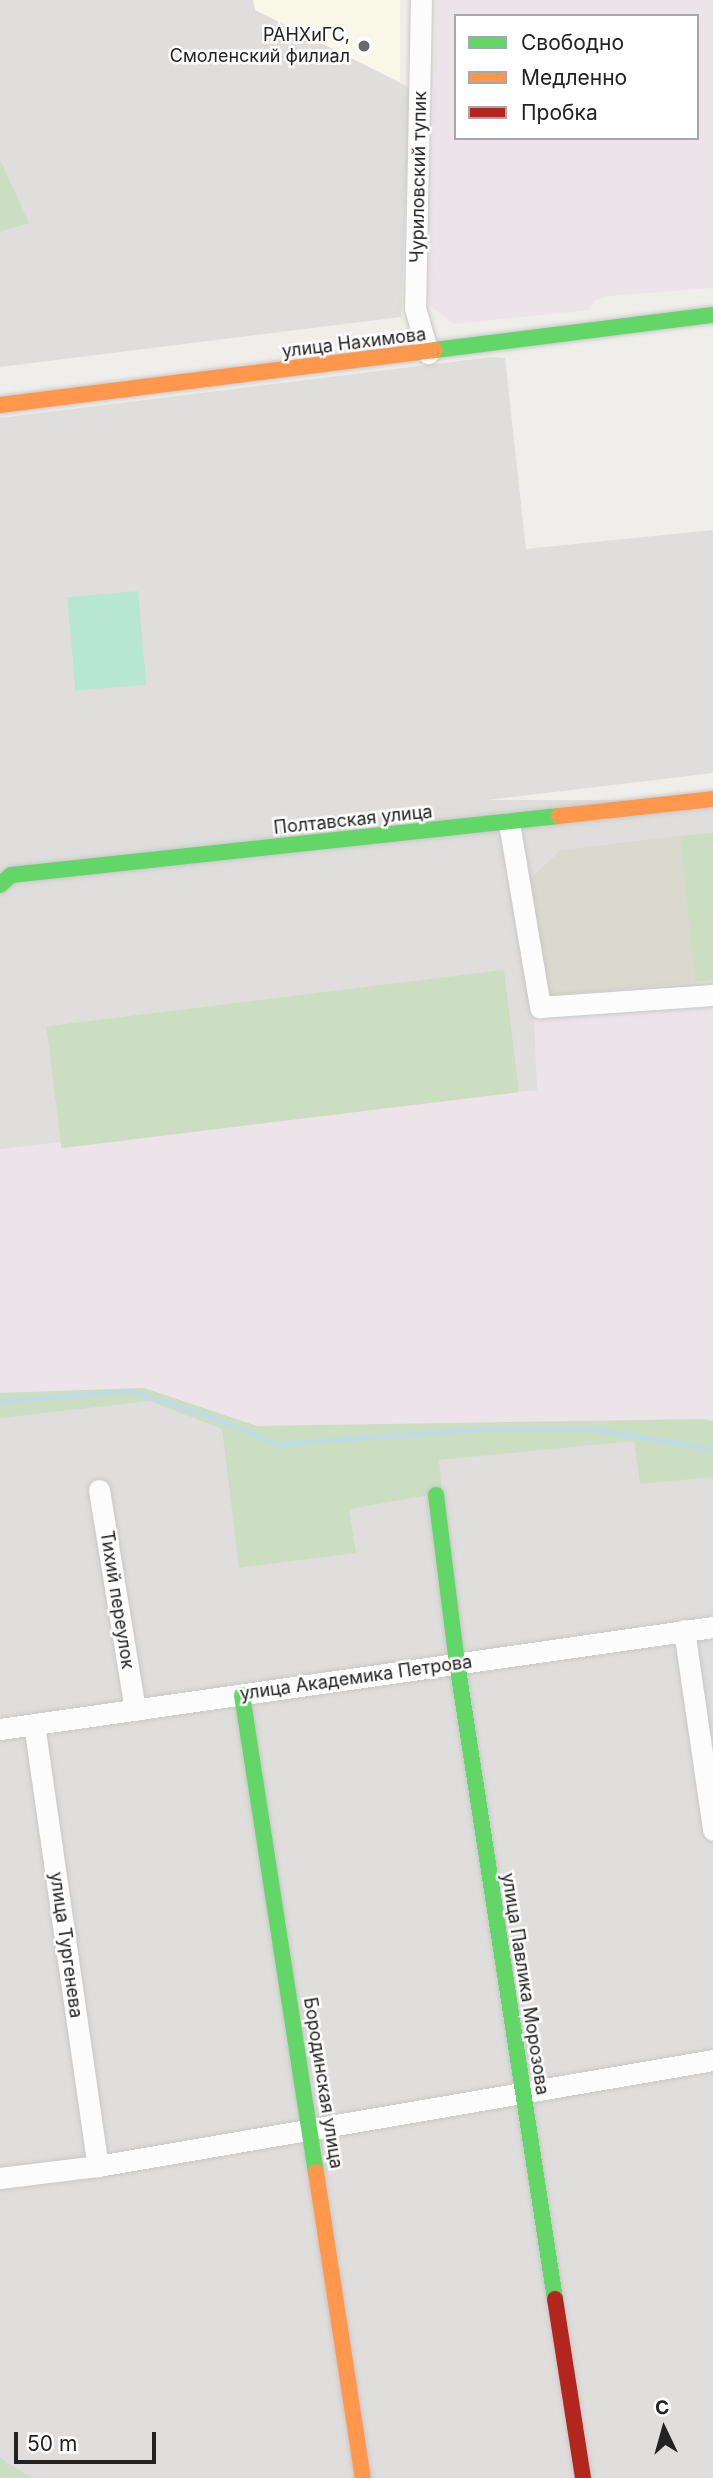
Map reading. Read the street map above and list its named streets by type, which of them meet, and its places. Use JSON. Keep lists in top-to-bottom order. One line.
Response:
{"streets":{"street":["Чуриловский тупик","улица Нахимова","Полтавская улица","Тихий переулок","улица Академика Петрова","улица Тургенева","улица Павлика Морозова","Бородинская улица"]},"crossings":[["Чуриловский тупик","улица Нахимова"],["Тихий переулок","улица Академика Петрова"],["улица Академика Петрова","улица Тургенева"],["улица Академика Петрова","улица Павлика Морозова"],["улица Академика Петрова","Бородинская улица"]],"places":["РАНХиГС, Смоленский филиал"],"legend":["Свободно","Медленно","Пробка"],"scale_bar":"50 m","north":"top"}
